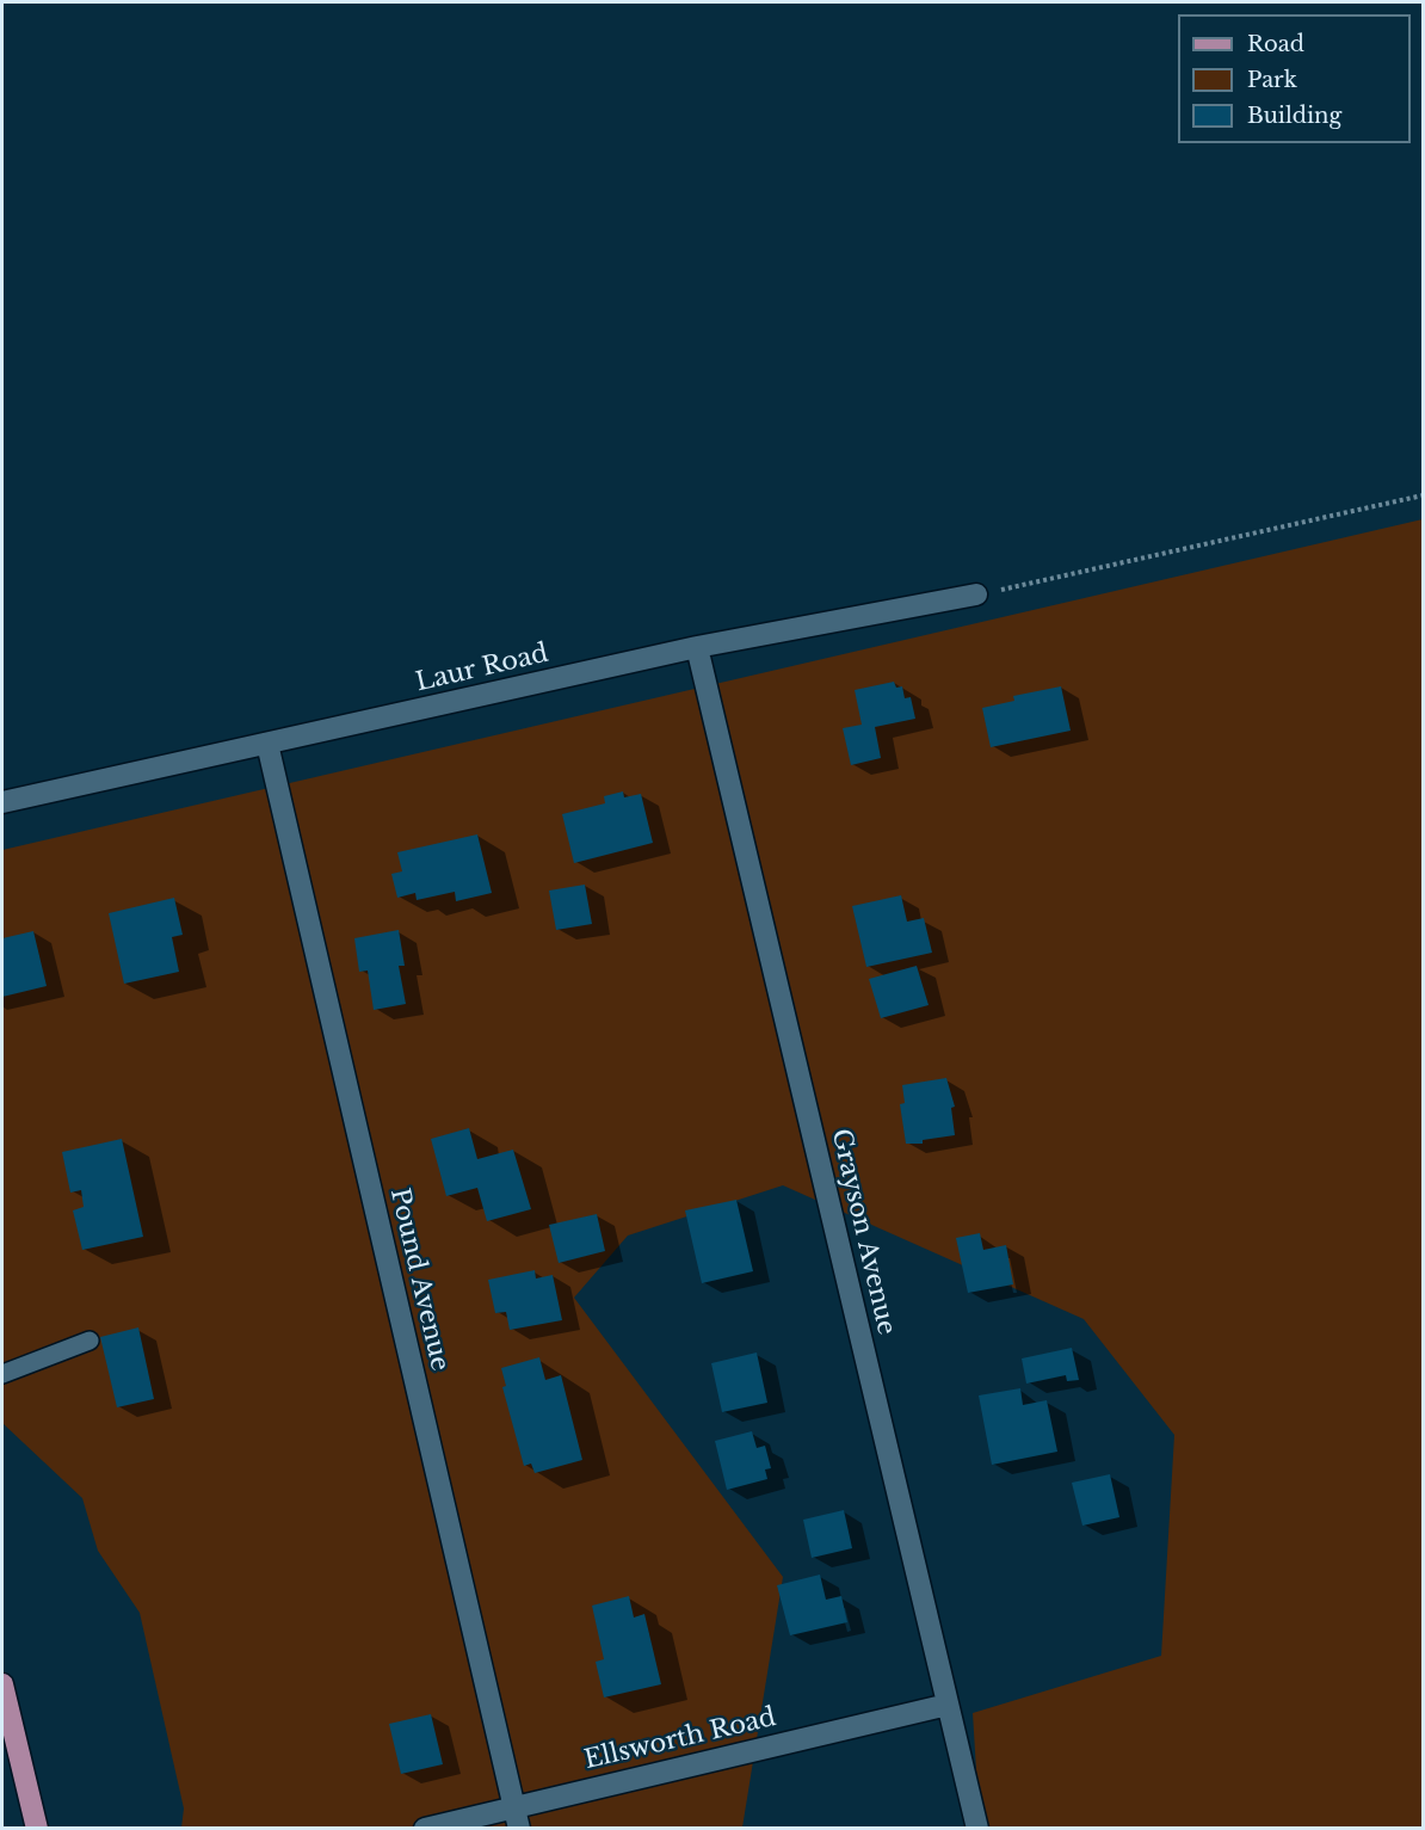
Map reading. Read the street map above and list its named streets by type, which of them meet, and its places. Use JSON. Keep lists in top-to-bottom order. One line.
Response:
{"streets":{"street":["Laur Road","Grayson Avenue","Pound Avenue","Ellsworth Road"]},"crossings":[["Laur Road","Grayson Avenue"],["Laur Road","Pound Avenue"],["Grayson Avenue","Ellsworth Road"],["Pound Avenue","Ellsworth Road"]],"legend":["Road","Park","Building"]}
